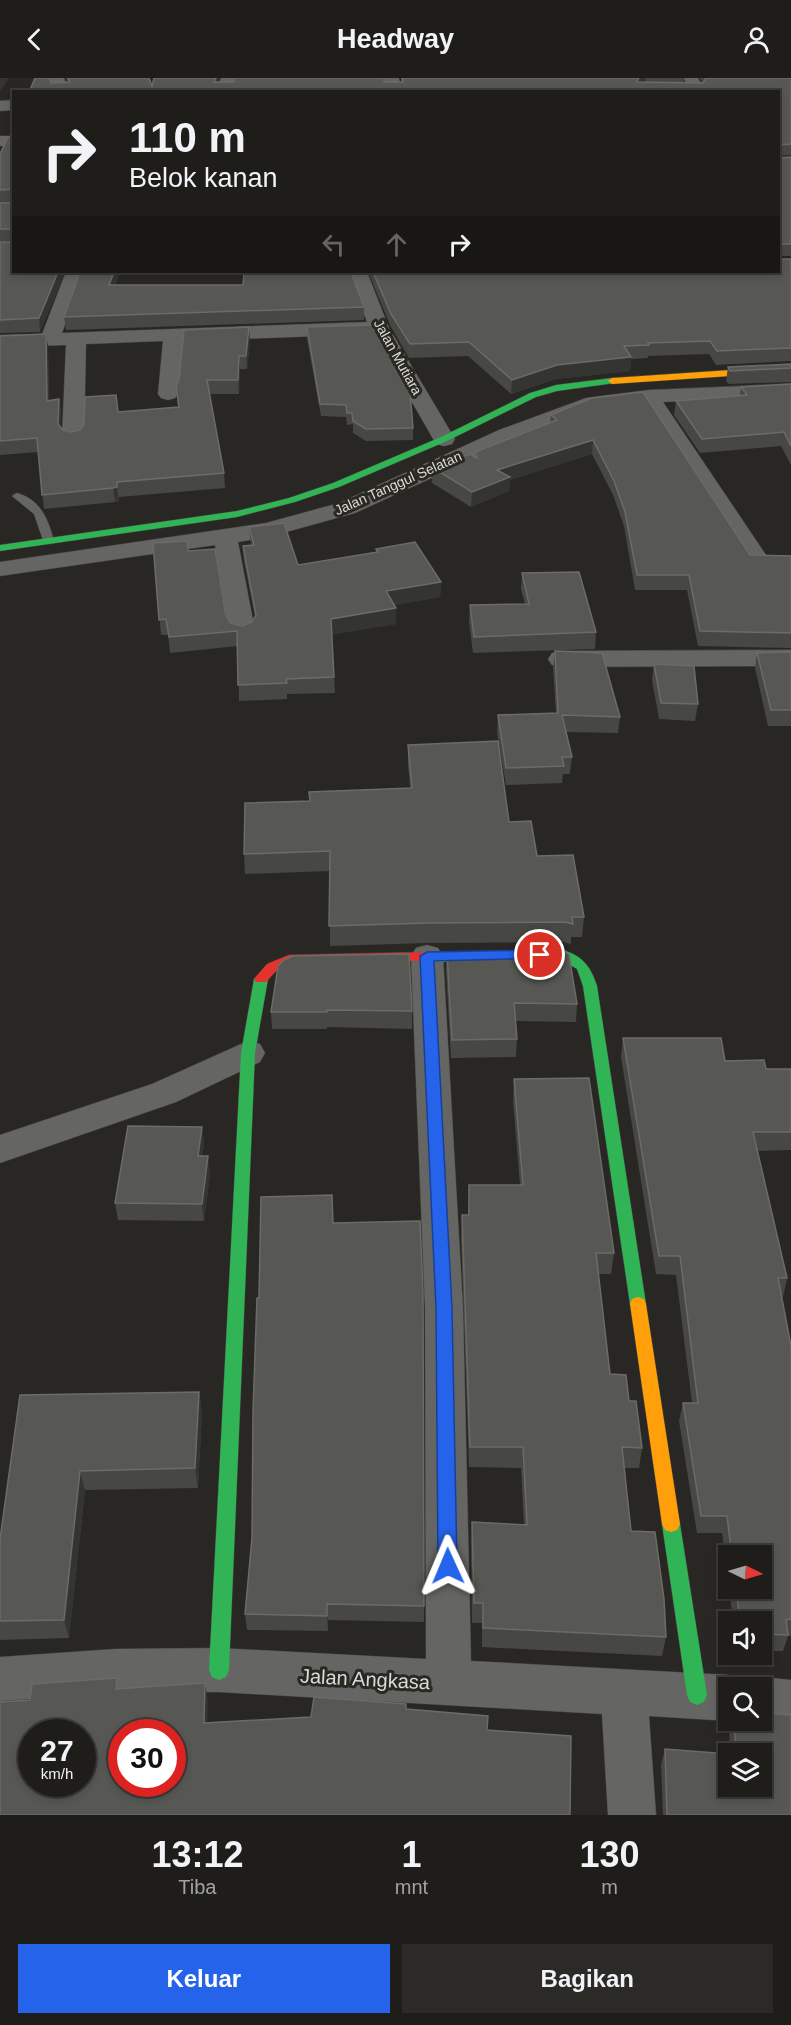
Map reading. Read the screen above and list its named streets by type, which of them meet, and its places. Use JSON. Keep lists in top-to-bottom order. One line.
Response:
{"streets":{"street":["Jalan Mutiara","Jalan Tanggul Selatan","Jalan Angkasa"]},"crossings":[["Jalan Mutiara","Jalan Tanggul Selatan"]],"north":"right","page":{"header":"Headway","turn":["110 m","Belok kanan"],"speed":"27 km/h","limit":"30","eta":["13:12","Tiba","1","mnt","130","m"],"buttons":["Keluar","Bagikan"]}}
